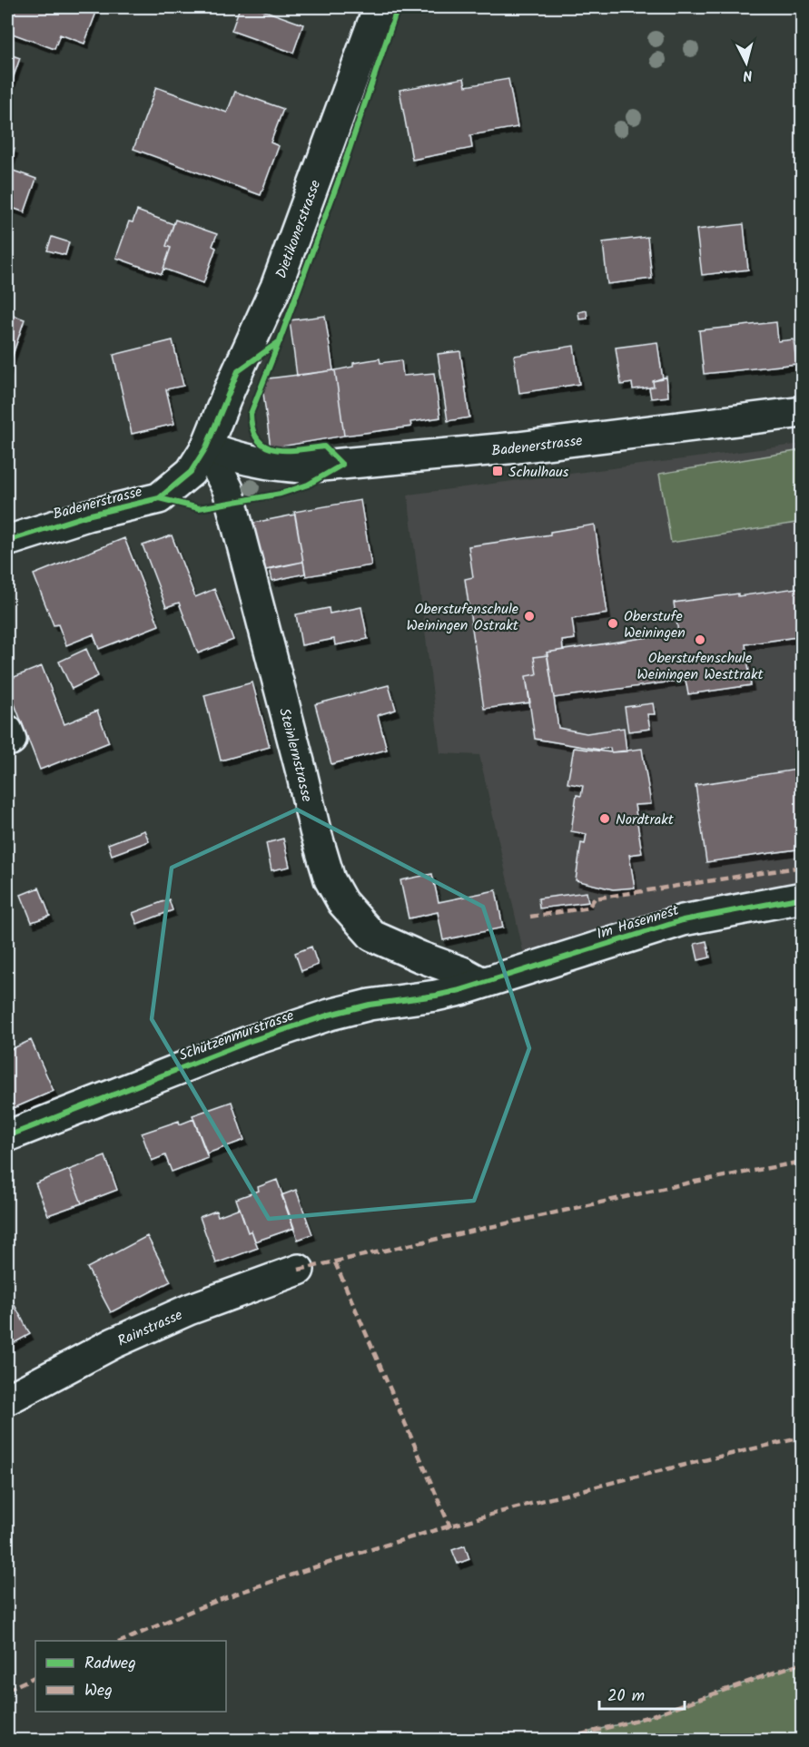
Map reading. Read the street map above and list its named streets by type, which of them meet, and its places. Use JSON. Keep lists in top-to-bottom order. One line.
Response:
{"streets":{"street":["Dietikonerstrasse","Badenerstrasse","Steinlernstrasse","Im Hasennest","Schützenmurstrasse","Rainstrasse"]},"crossings":[["Dietikonerstrasse","Badenerstrasse"],["Dietikonerstrasse","Steinlernstrasse"],["Badenerstrasse","Steinlernstrasse"],["Steinlernstrasse","Im Hasennest"],["Steinlernstrasse","Schützenmurstrasse"],["Im Hasennest","Schützenmurstrasse"]],"places":{"transit":["Schulhaus"],"other":["Oberstufenschule Weiningen Ostrakt","Oberstufe Weiningen","Oberstufenschule Weiningen Westtrakt","Nordtrakt"]},"legend":["Radweg","Weg"],"scale_bar":"20 m","north":"bottom"}
